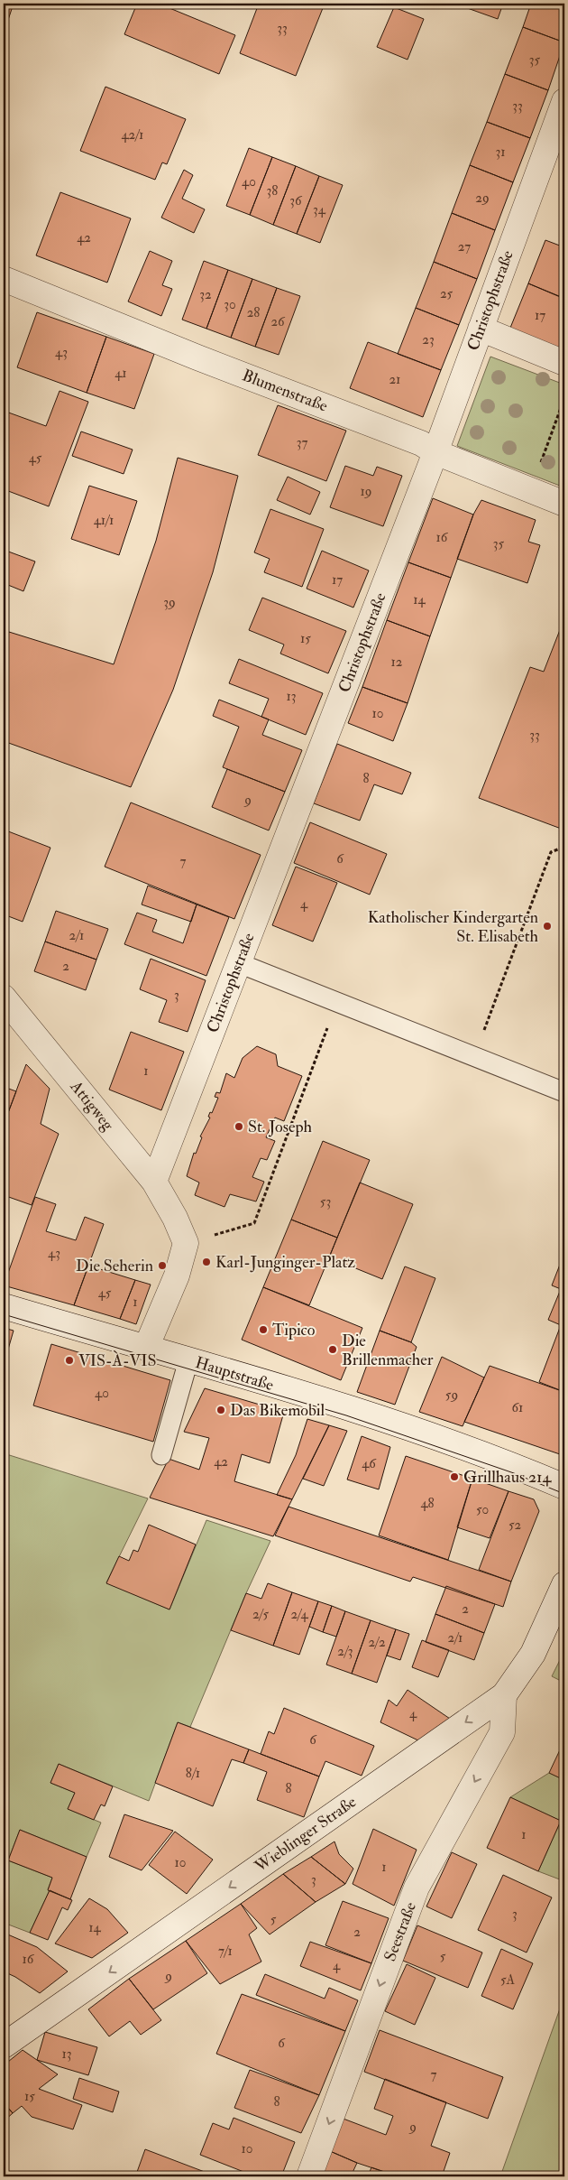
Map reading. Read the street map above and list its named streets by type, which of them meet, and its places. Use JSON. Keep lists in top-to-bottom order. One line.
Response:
{"streets":{"street":["Christophstraße","Blumenstraße","Attigweg","Hauptstraße","Wieblinger Straße","Seestraße"]},"crossings":[["Christophstraße","Blumenstraße"],["Christophstraße","Attigweg"],["Wieblinger Straße","Seestraße"]],"one_way":["Wieblinger Straße","Seestraße"],"places":["Katholischer Kindergarten St. Elisabeth","St. Joseph","Karl-Junginger-Platz","Die Seherin","Tipico","Die Brillenmacher","VIS-À-VIS","Das Bikemobil","Grillhaus 214"],"house_numbers":["33","35","33","42/1","31","40","38","29","36","34","42","27","25","32","30","28","17","26","23","43","41","21","37","45","19","41/1","16","35","17","14","39","15","12","13","10","33","8","9","6","7","4","2/1","2","3","1","53","43","45","1","40","59","61","42","46","48","50","52","2","2/5","2/4","2/1","2/2","2/3","4","6","8/1","8","1","10","1","3","3","5","14","2","7/1","5","16","4","9","5A","6","13","7","15","8","9","10"]}
